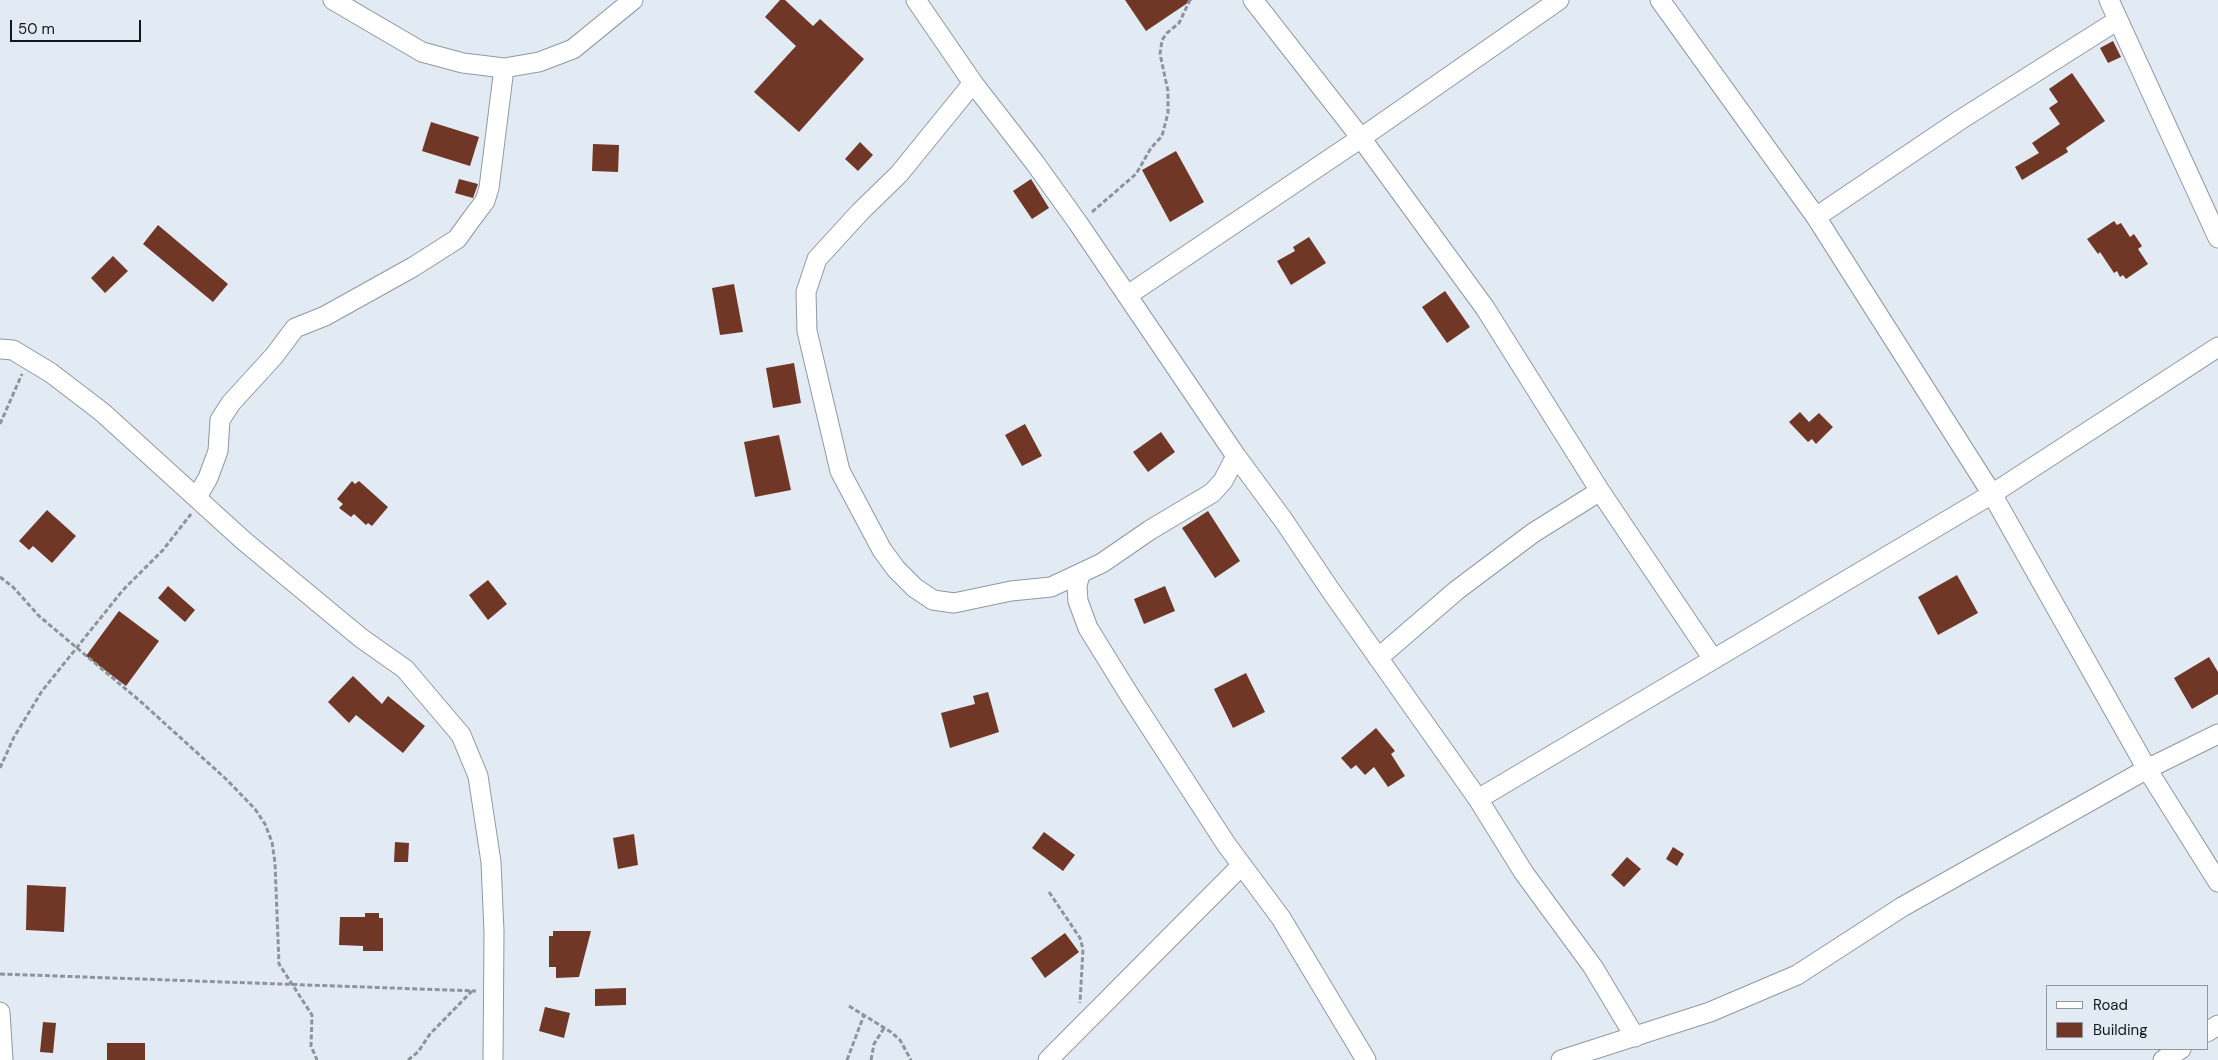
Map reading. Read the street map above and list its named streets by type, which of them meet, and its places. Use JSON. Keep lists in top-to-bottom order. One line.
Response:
{"legend":["Road","Building"],"scale_bar":"50 m"}
